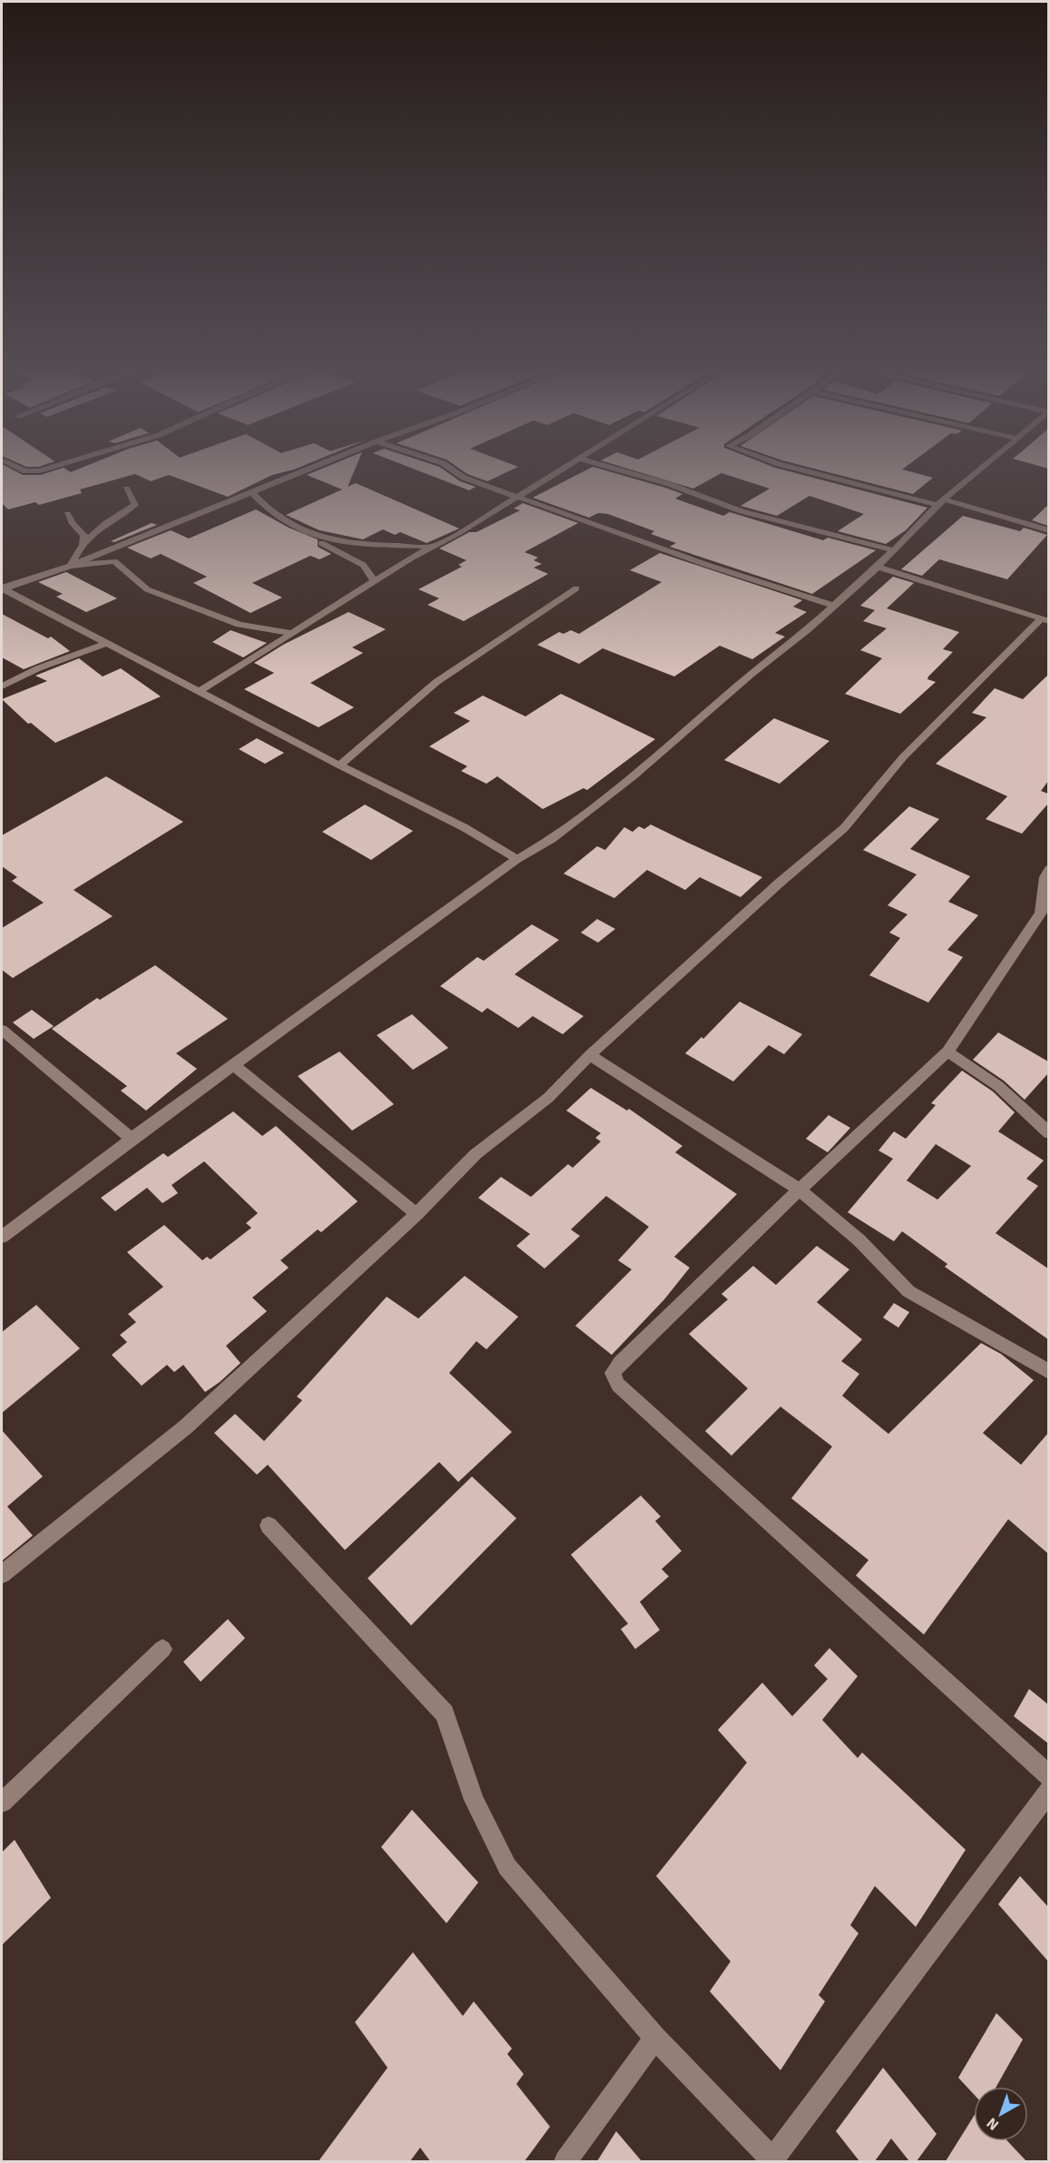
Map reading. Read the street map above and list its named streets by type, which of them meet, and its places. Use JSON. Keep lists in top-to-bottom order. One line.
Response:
{"north":"bottom left"}
